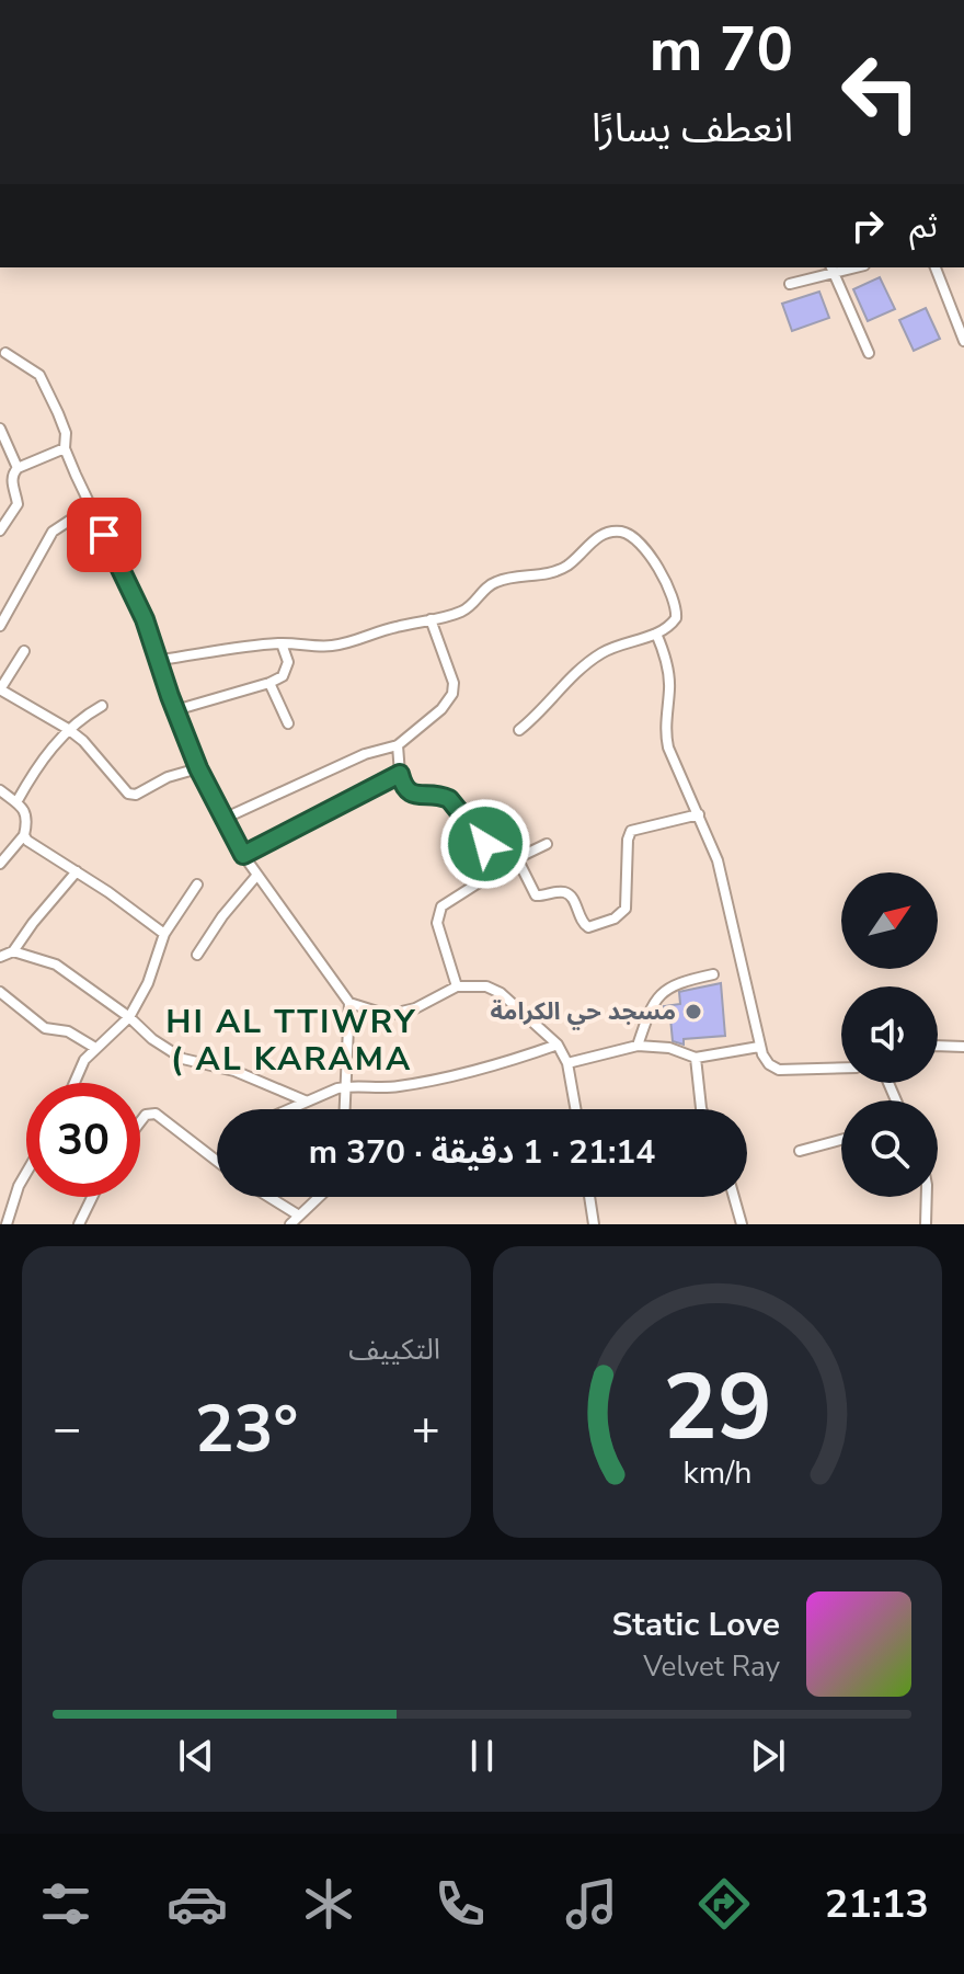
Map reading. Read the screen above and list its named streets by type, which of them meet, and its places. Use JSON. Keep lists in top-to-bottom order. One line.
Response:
{"districts":["HI AL TTIWRY ( AL KARAMA"],"places":["مسجد حي الكرامة"],"north":"top right","page":{"turn":["70 m","انعطف يسارًا"],"then":"ثم","limit":"30","trip":"21:14 · 1 دقيقة · 370 m","tile":"التكييف","heat":["−","23°","+"],"song":["Static Love","Velvet Ray"],"tabs":"21:13","gauge":["29","km/h"]}}
